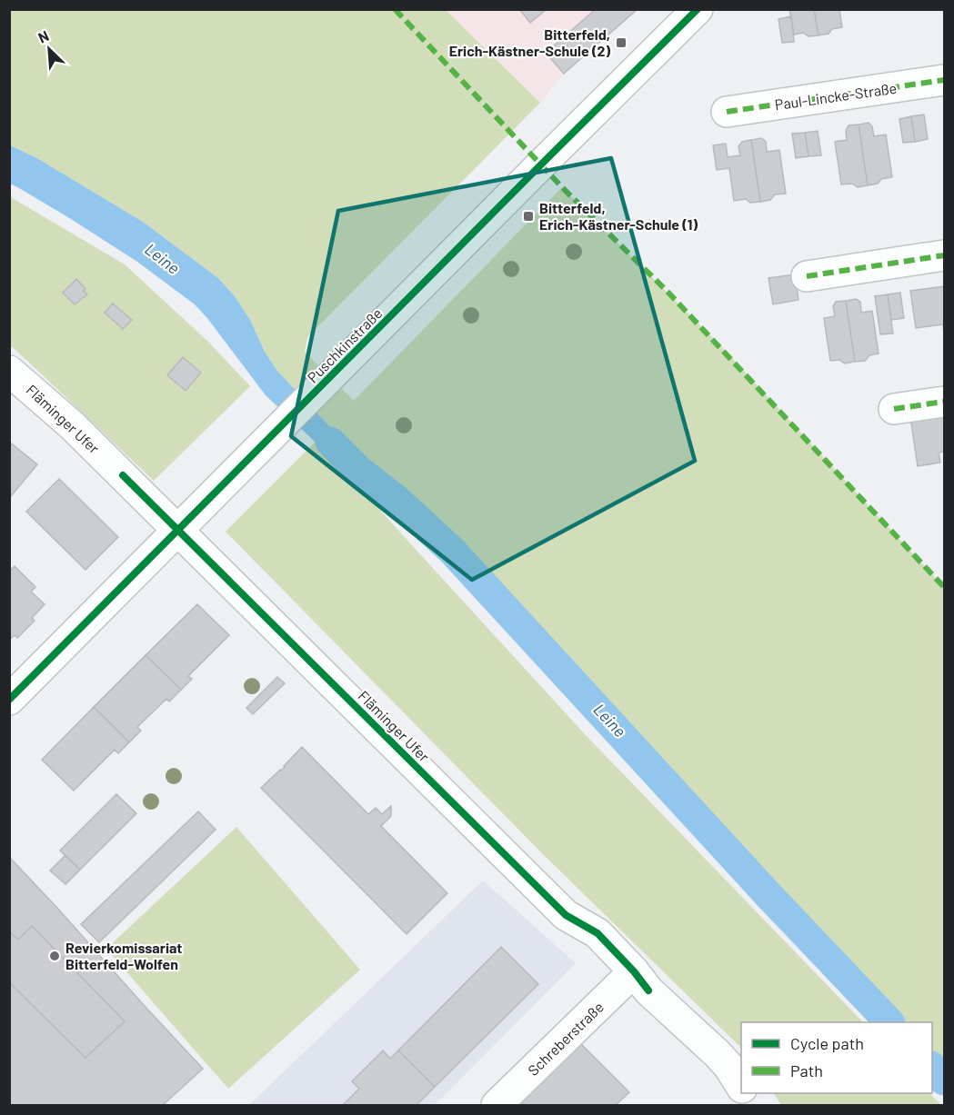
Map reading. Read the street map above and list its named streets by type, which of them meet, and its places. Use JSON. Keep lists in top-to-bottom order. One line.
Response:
{"streets":{"street":["Paul-Lincke-Straße","Puschkinstraße","Fläminger Ufer","Schreberstraße"]},"crossings":[["Puschkinstraße","Fläminger Ufer"],["Fläminger Ufer","Schreberstraße"]],"water":["Leine"],"places":{"transit":["Bitterfeld, Erich-Kästner-Schule (2)","Bitterfeld, Erich-Kästner-Schule (1)"],"other":["Revierkomissariat Bitterfeld-Wolfen"]},"legend":["Cycle path","Path"],"north":"top left"}
